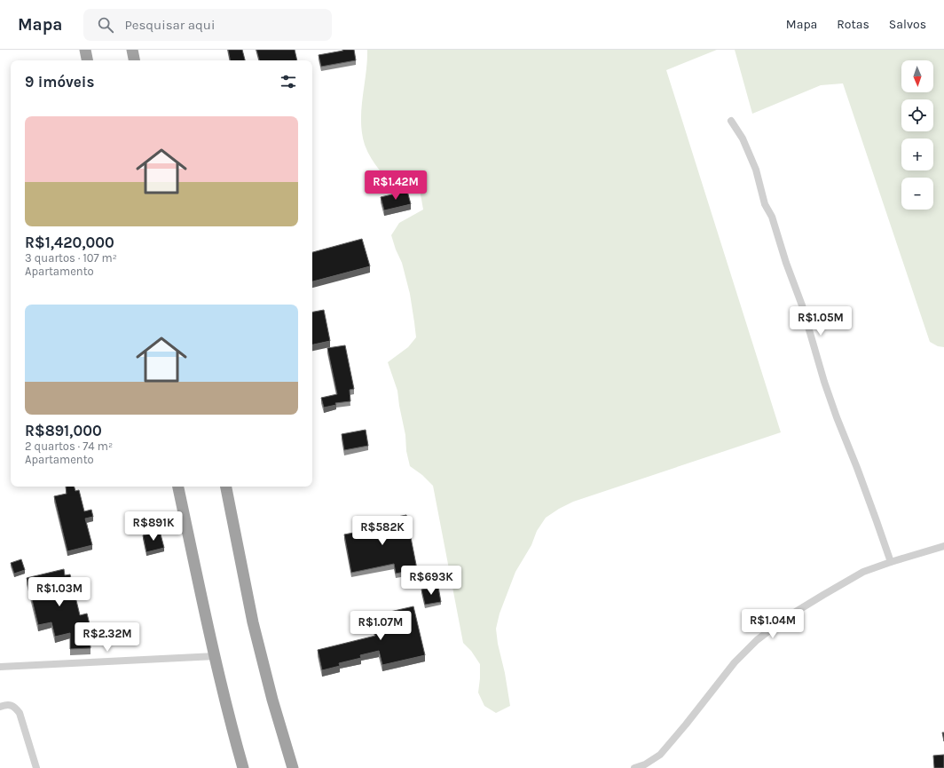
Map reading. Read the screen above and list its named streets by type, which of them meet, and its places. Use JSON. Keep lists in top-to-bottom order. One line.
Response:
{"north":"bottom","page":{"header":"Mapa","search":"Pesquisar aqui","nav":["Mapa","Rotas","Salvos"],"map_buttons":["+","−"],"heading":"9 imóveis","list":[{"name":"R$1,420,000","note":"3 quartos · 107 m² · Apartamento"},{"name":"R$891,000","note":"2 quartos · 74 m² · Apartamento"}],"price":["R$1.42M","R$1.05M","R$891K","R$582K","R$693K","R$1.03M","R$1.04M","R$1.07M","R$2.32M"]}}
